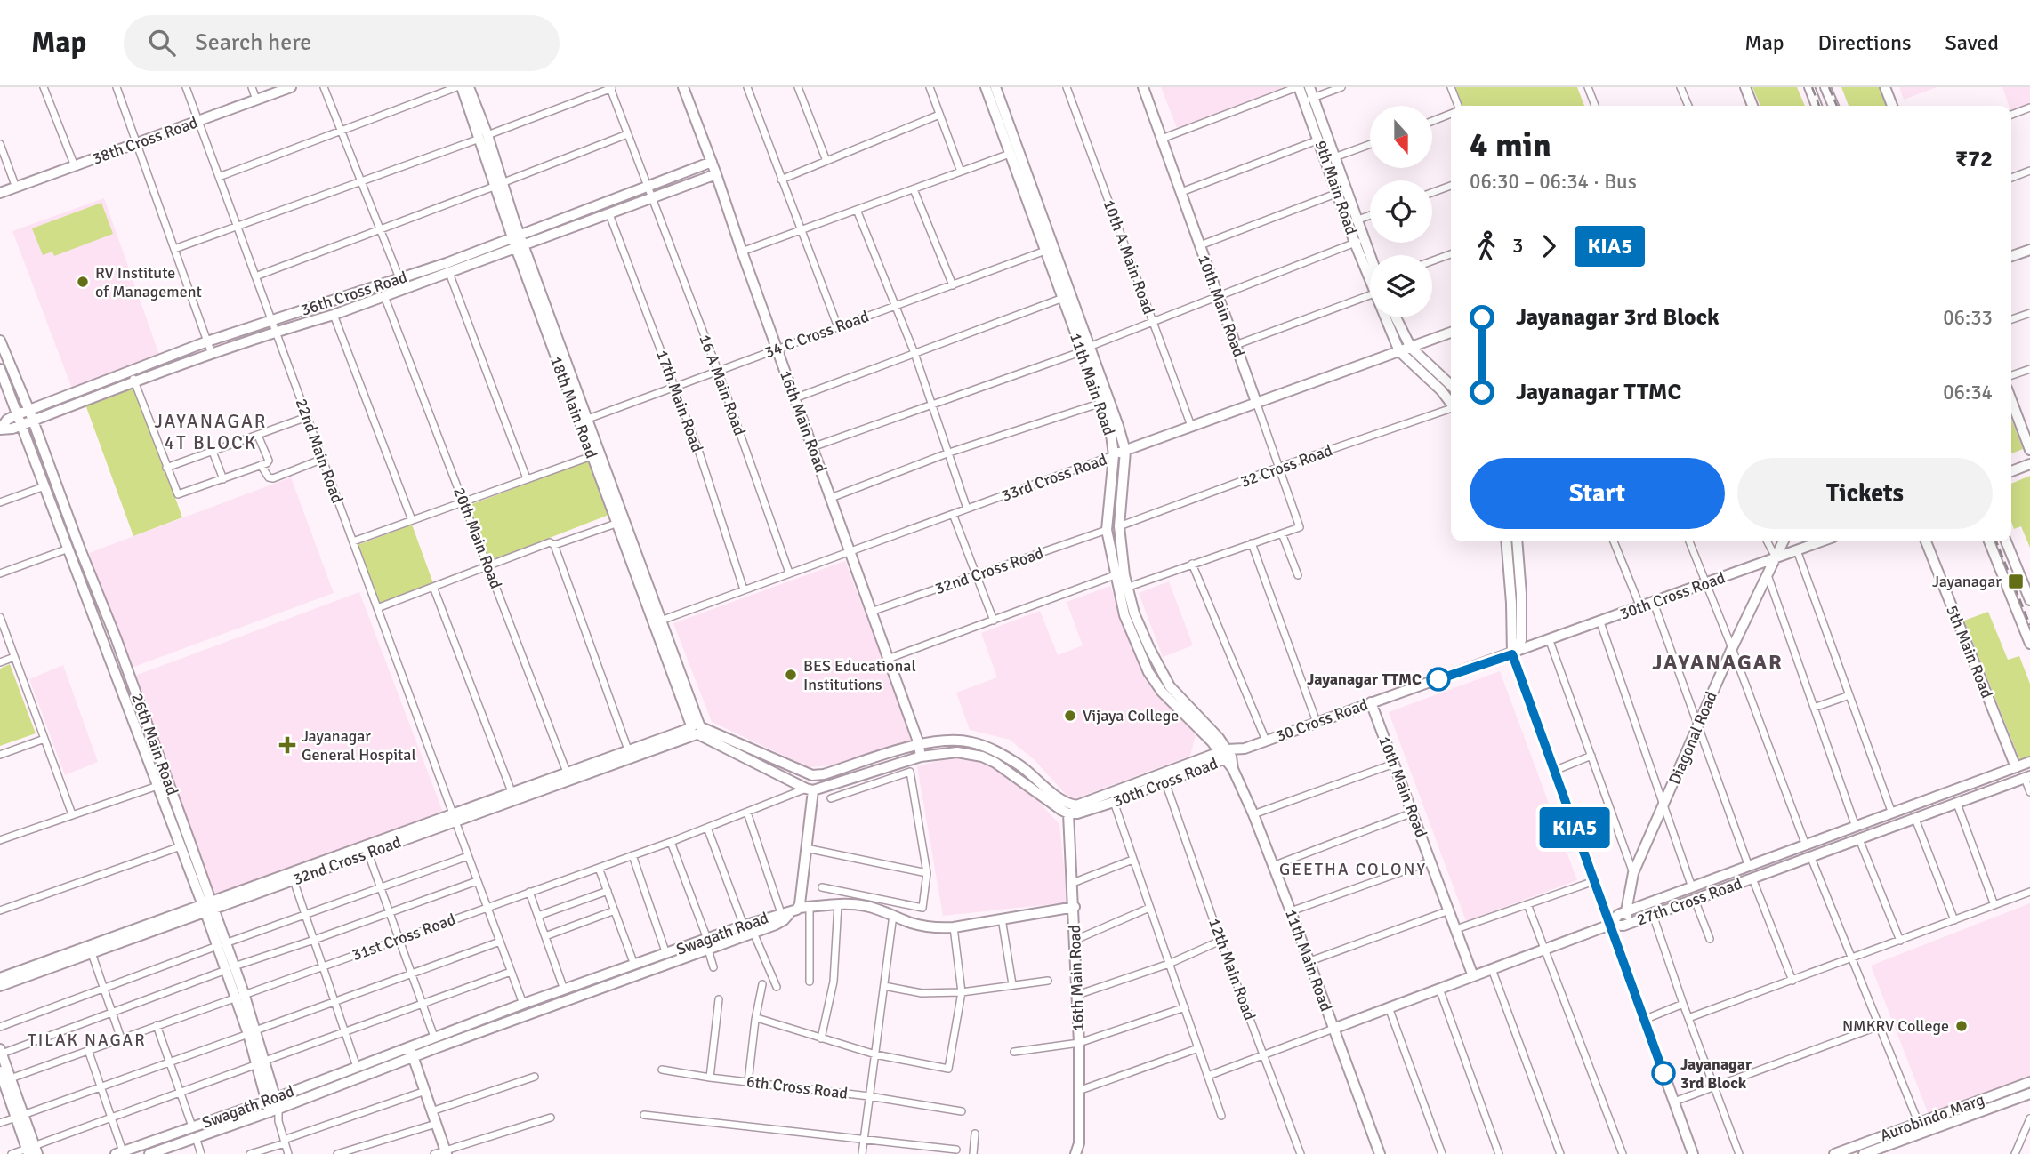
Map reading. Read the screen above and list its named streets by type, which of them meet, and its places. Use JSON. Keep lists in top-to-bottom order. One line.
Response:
{"streets":{"street":["38th Cross Road","9th Main Road","10th A Main Road","36th Cross Road","10th Main Road","34 C Cross Road","11th Main Road","16 A Main Road","17th Main Road","18th Main Road","16th Main Road","22nd Main Road","32 Cross Road","33rd Cross Road","20th Main Road","32nd Cross Road","30th Cross Road","5th Main Road","30 Cross Road","Diagonal Road","26th Main Road","27th Cross Road","Swagath Road","31st Cross Road","12th Main Road","6th Cross Road","Aurobindo Marg"]},"crossings":[["38th Cross Road","22nd Main Road"],["9th Main Road","33rd Cross Road"],["10th A Main Road","33rd Cross Road"],["36th Cross Road","16 A Main Road"],["36th Cross Road","17th Main Road"],["36th Cross Road","18th Main Road"],["36th Cross Road","16th Main Road"],["36th Cross Road","22nd Main Road"],["36th Cross Road","20th Main Road"],["36th Cross Road","26th Main Road"],["10th Main Road","32 Cross Road"],["10th Main Road","33rd Cross Road"],["10th Main Road","30 Cross Road"],["10th Main Road","27th Cross Road"],["34 C Cross Road","11th Main Road"],["34 C Cross Road","16 A Main Road"],["34 C Cross Road","17th Main Road"],["34 C Cross Road","18th Main Road"],["34 C Cross Road","16th Main Road"],["11th Main Road","32 Cross Road"],["11th Main Road","33rd Cross Road"],["11th Main Road","32nd Cross Road"],["11th Main Road","30th Cross Road"],["11th Main Road","30 Cross Road"],["11th Main Road","27th Cross Road"],["16 A Main Road","33rd Cross Road"],["17th Main Road","33rd Cross Road"],["18th Main Road","33rd Cross Road"],["18th Main Road","32nd Cross Road"],["18th Main Road","30th Cross Road"],["16th Main Road","33rd Cross Road"],["16th Main Road","32nd Cross Road"],["16th Main Road","30th Cross Road"],["22nd Main Road","32nd Cross Road"],["22nd Main Road","Swagath Road"],["22nd Main Road","31st Cross Road"],["20th Main Road","32nd Cross Road"],["32nd Cross Road","30th Cross Road"],["32nd Cross Road","26th Main Road"],["30th Cross Road","30 Cross Road"],["30th Cross Road","Diagonal Road"],["30th Cross Road","12th Main Road"],["5th Main Road","27th Cross Road"],["Diagonal Road","27th Cross Road"],["26th Main Road","Swagath Road"],["26th Main Road","31st Cross Road"],["27th Cross Road","12th Main Road"]],"districts":["JAYANAGAR 4T BLOCK","JAYANAGAR","GEETHA COLONY","TILAK NAGAR"],"places":{"other":["RV Institute of Management","BES Educational Institutions","Jayanagar TTMC","Vijaya College","NMKRV College","Jayanagar 3rd Block"],"transit":["Jayanagar"],"health":["Jayanagar General Hospital"]},"lines":["bus line KIA5"],"north":"bottom","page":{"header":"Map","search":"Search here","nav":["Map","Directions","Saved"],"on_map":"KIA5","heading":["4 min","06:30 – 06:34 · Bus","₹72"],"legs":["3","KIA5"],"list":[{"name":"Jayanagar 3rd Block","value":"06:33"},{"name":"Jayanagar TTMC","value":"06:34"}],"buttons":["Start","Tickets"]}}
